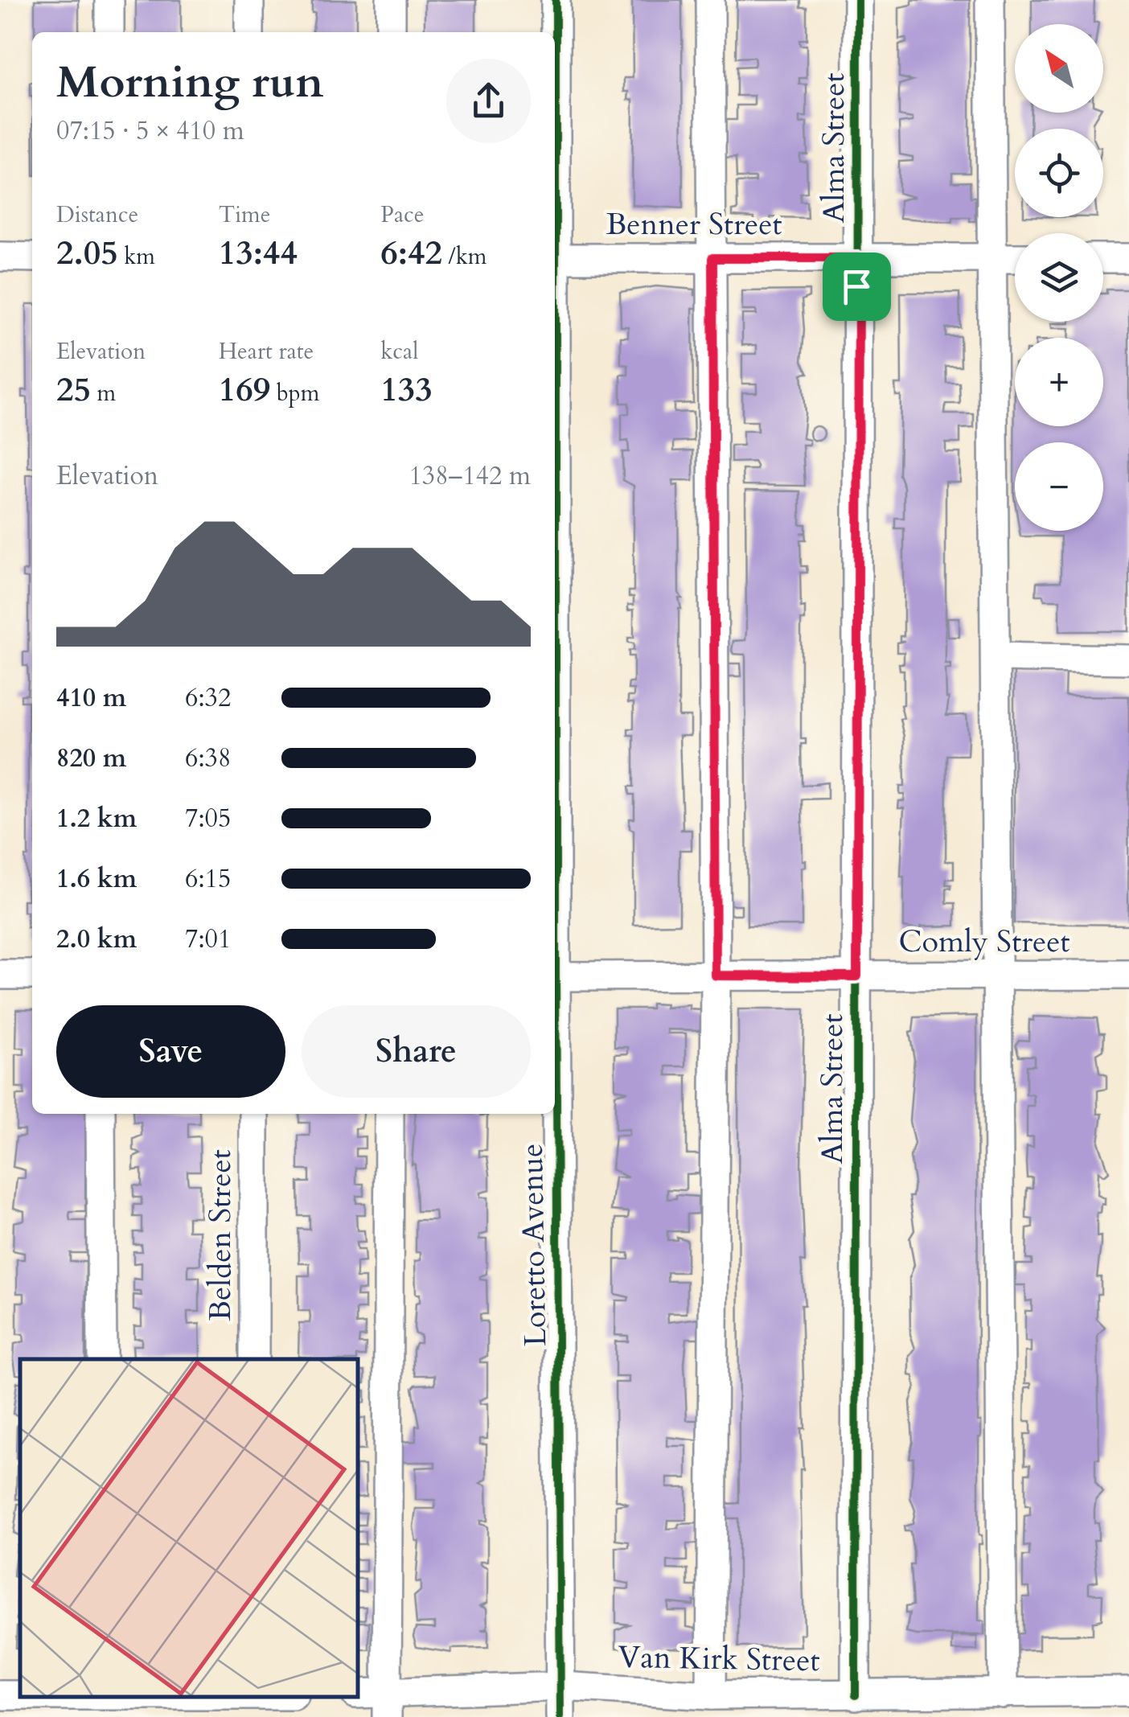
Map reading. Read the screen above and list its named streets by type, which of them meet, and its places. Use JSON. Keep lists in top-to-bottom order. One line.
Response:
{"streets":{"street":["Alma Street","Benner Street","Comly Street","Belden Street","Loretto Avenue","Van Kirk Street"]},"crossings":[["Alma Street","Benner Street"],["Alma Street","Comly Street"],["Alma Street","Van Kirk Street"],["Loretto Avenue","Van Kirk Street"]],"north":"top left","page":{"map_buttons":["+","−"],"heading":["Morning run","07:15 · 5 × 410 m"],"stats":[["Distance","2.05 km"],["Time","13:44"],["Pace","6:42 /km"],["Elevation","25 m"],["Heart rate","169 bpm"],["kcal","133"]],"chart":["Elevation","138–142 m"],"list":[{"name":"410 m","note":"6:32"},{"name":"820 m","note":"6:38"},{"name":"1.2 km","note":"7:05"},{"name":"1.6 km","note":"6:15"},{"name":"2.0 km","note":"7:01"}],"buttons":["Save","Share"]}}
